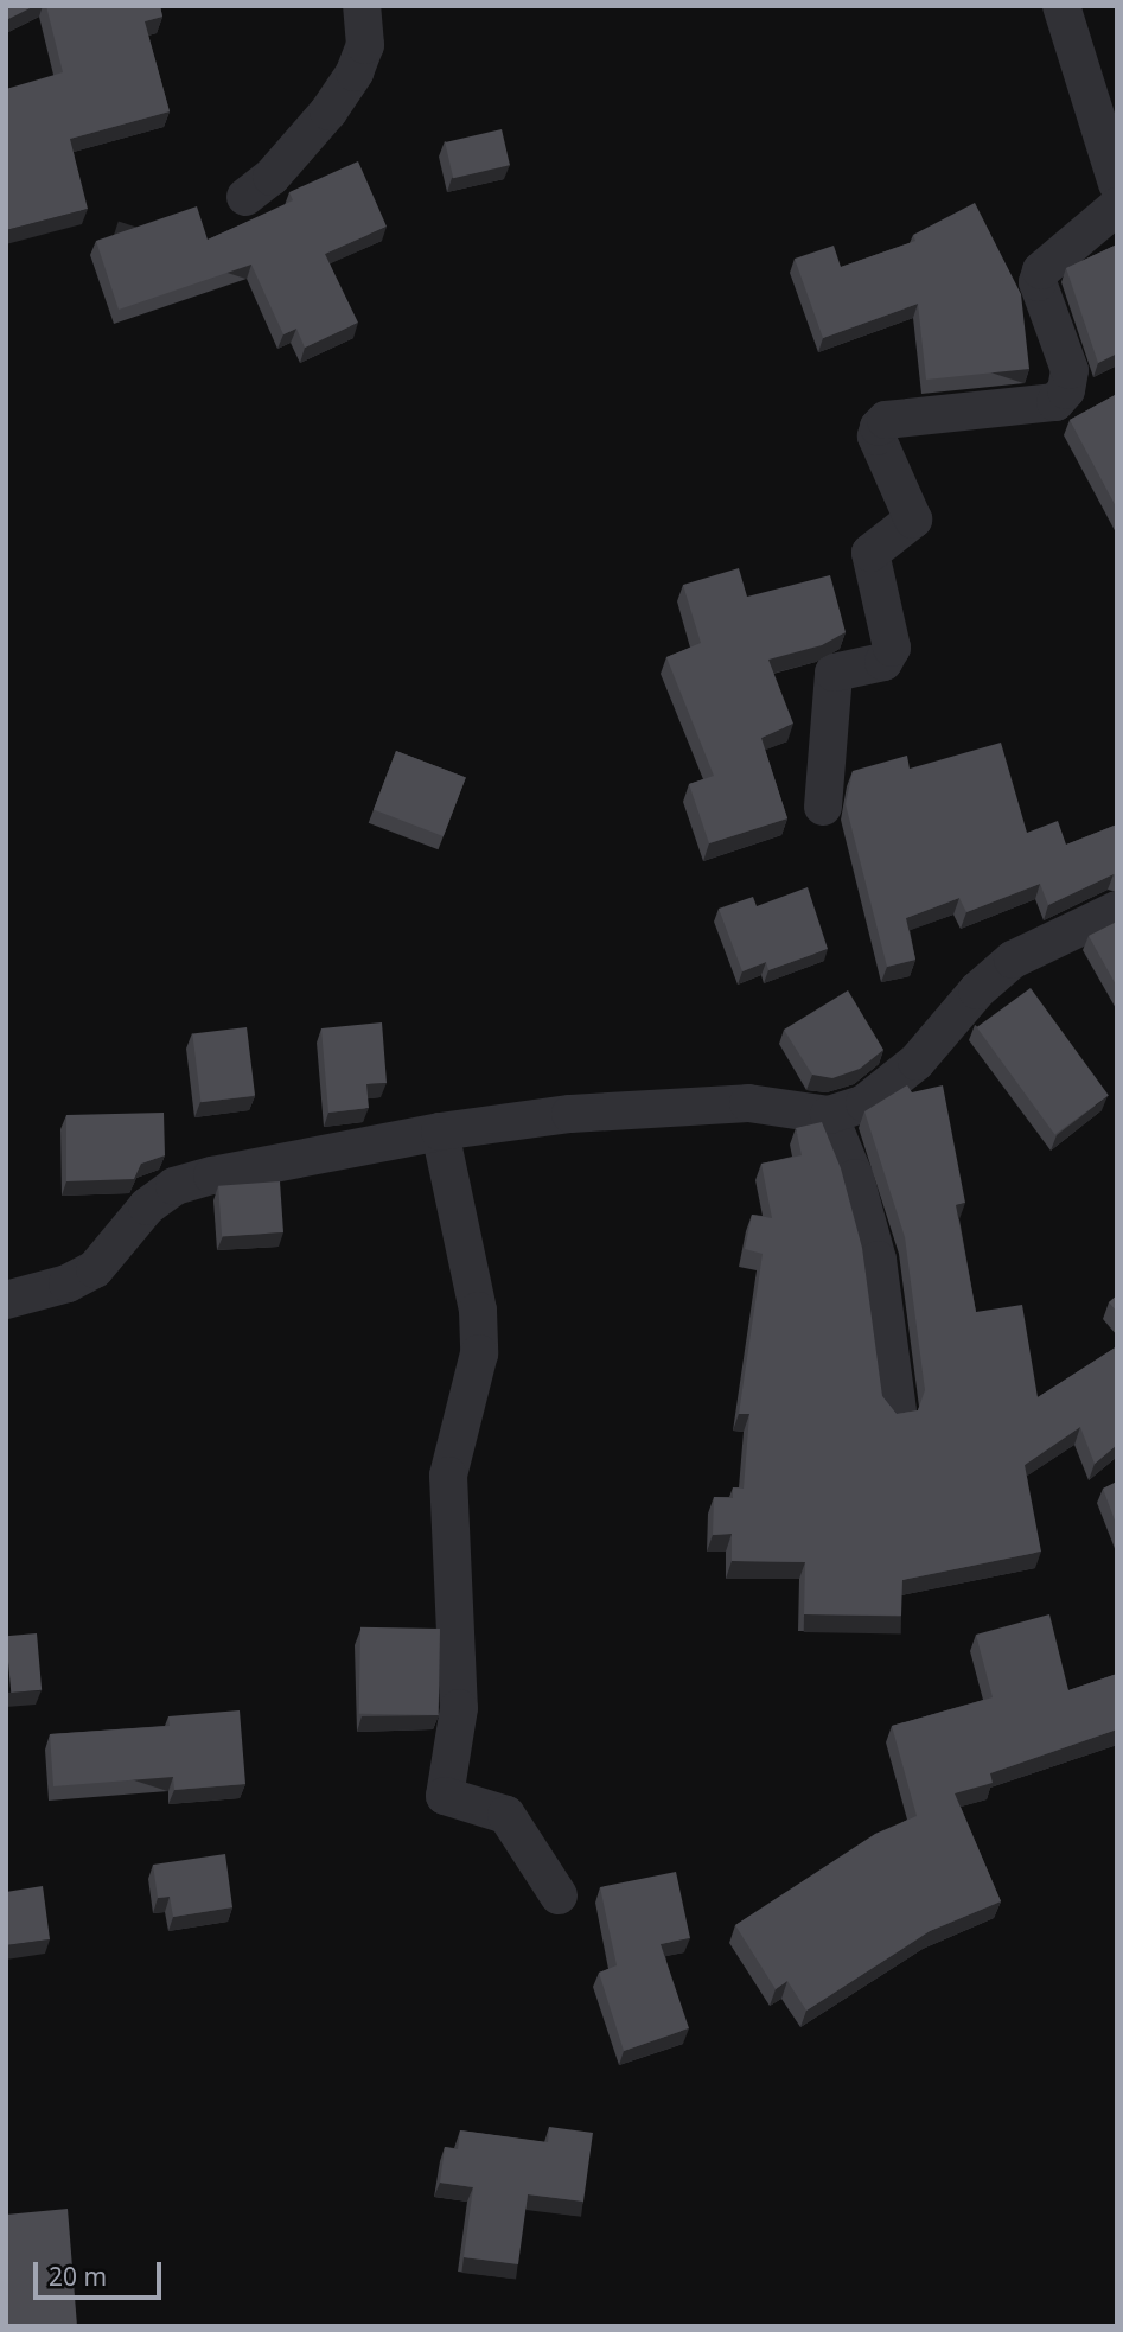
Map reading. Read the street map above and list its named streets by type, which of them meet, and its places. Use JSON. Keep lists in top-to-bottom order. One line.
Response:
{"scale_bar":"20 m"}
